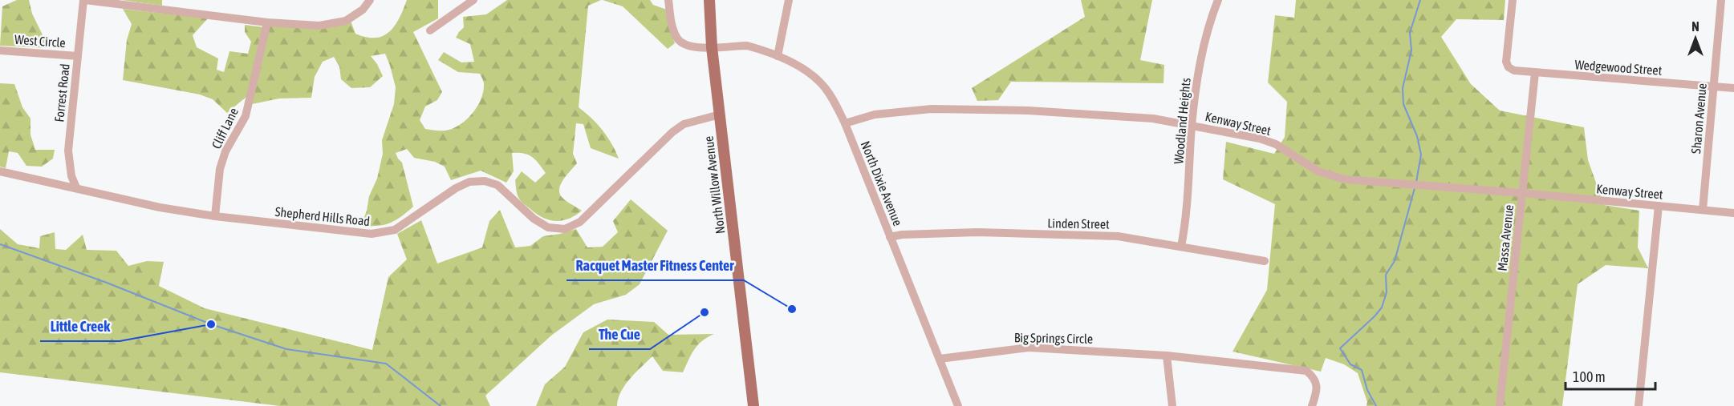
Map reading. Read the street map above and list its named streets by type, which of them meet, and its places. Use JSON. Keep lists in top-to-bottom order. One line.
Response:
{"streets":{"main road":["North Willow Avenue"],"street":["West Circle","Wedgewood Street","Forrest Road","Sharon Avenue","Woodland Heights","Kenway Street","Cliff Lane","North Dixie Avenue","Shepherd Hills Road","Linden Street","Massa Avenue","Big Springs Circle"]},"crossings":[["West Circle","Forrest Road"],["Wedgewood Street","Sharon Avenue"],["Wedgewood Street","Massa Avenue"],["Forrest Road","Shepherd Hills Road"],["Sharon Avenue","Kenway Street"],["Woodland Heights","Kenway Street"],["Woodland Heights","Linden Street"],["Kenway Street","North Dixie Avenue"],["Kenway Street","Massa Avenue"],["Cliff Lane","Shepherd Hills Road"],["North Dixie Avenue","North Willow Avenue"],["North Dixie Avenue","Linden Street"],["North Dixie Avenue","Big Springs Circle"],["North Willow Avenue","Shepherd Hills Road"]],"places":["Racquet Master Fitness Center","The Cue","Little Creek"],"scale_bar":"100 m","north":"top"}
